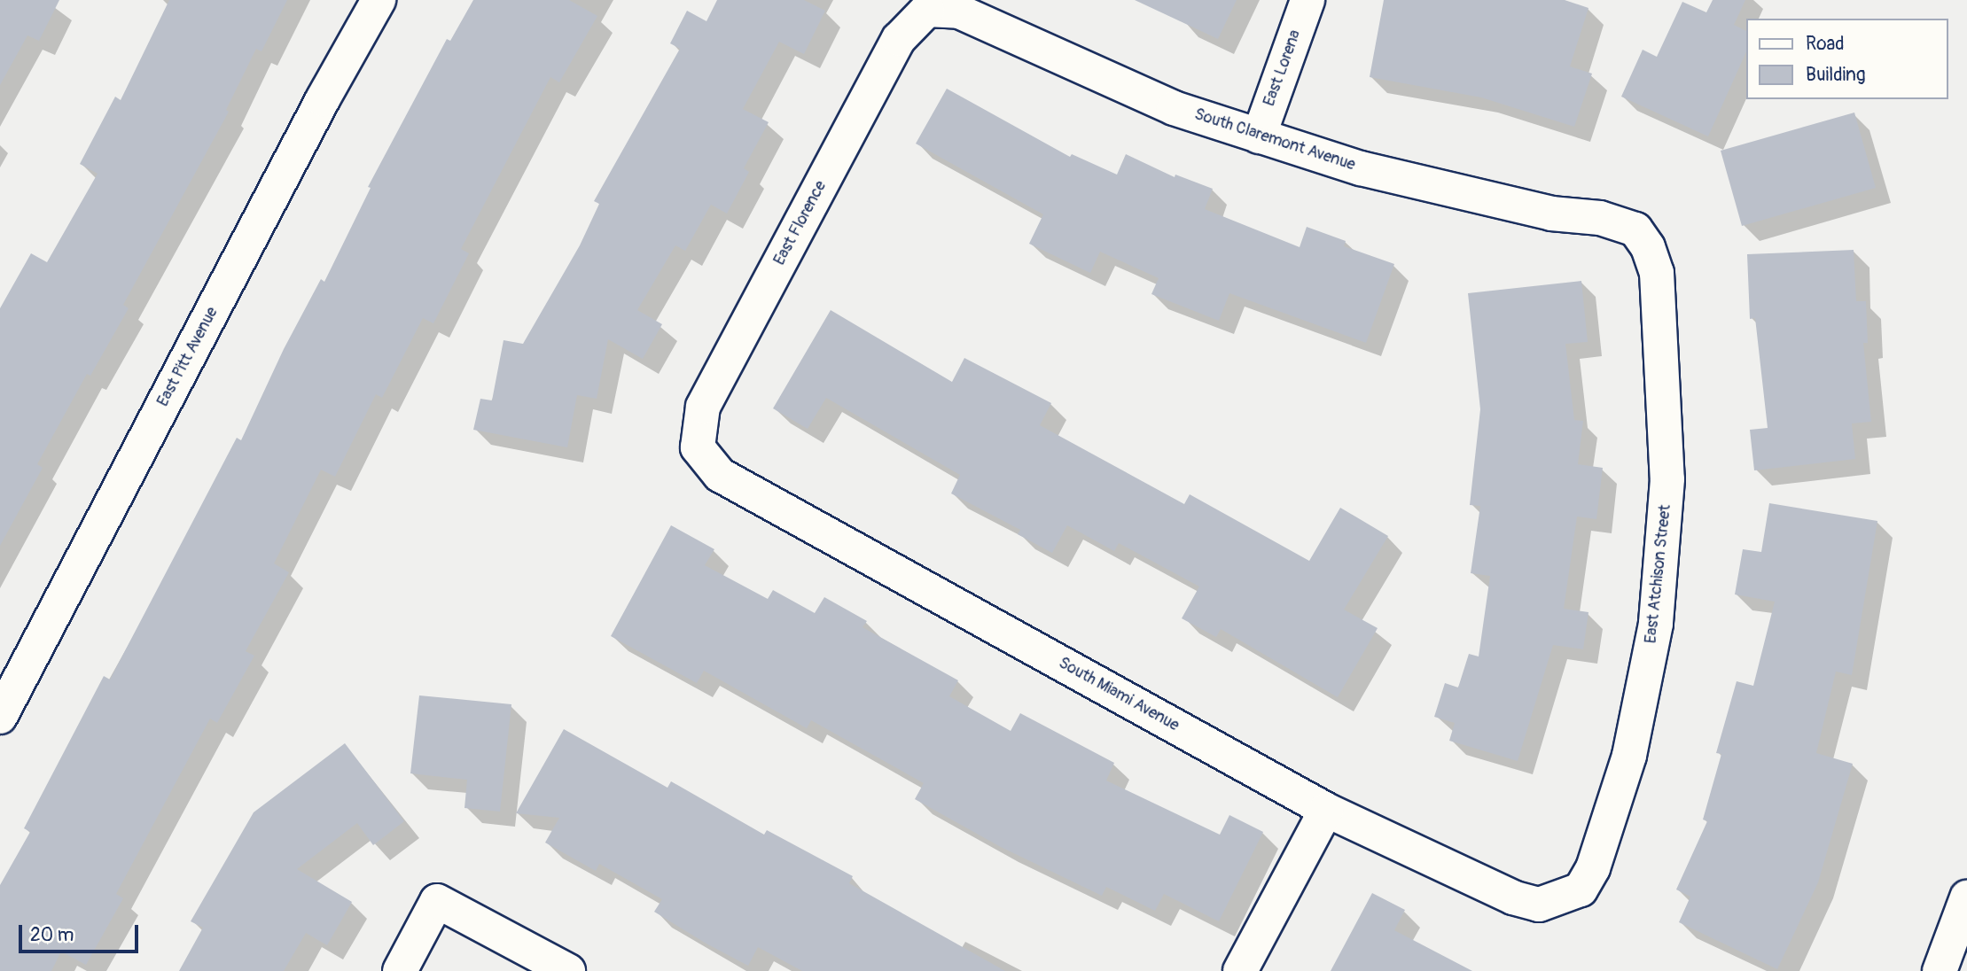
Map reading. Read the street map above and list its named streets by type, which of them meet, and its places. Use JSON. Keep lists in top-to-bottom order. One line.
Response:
{"streets":{"street":["East Lorena","South Claremont Avenue","East Florence","East Pitt Avenue","East Atchison Street","South Miami Avenue"]},"crossings":[["East Lorena","South Claremont Avenue"],["South Claremont Avenue","East Florence"],["South Claremont Avenue","East Atchison Street"],["East Florence","South Miami Avenue"],["East Atchison Street","South Miami Avenue"]],"legend":["Road","Building"],"scale_bar":"20 m"}
